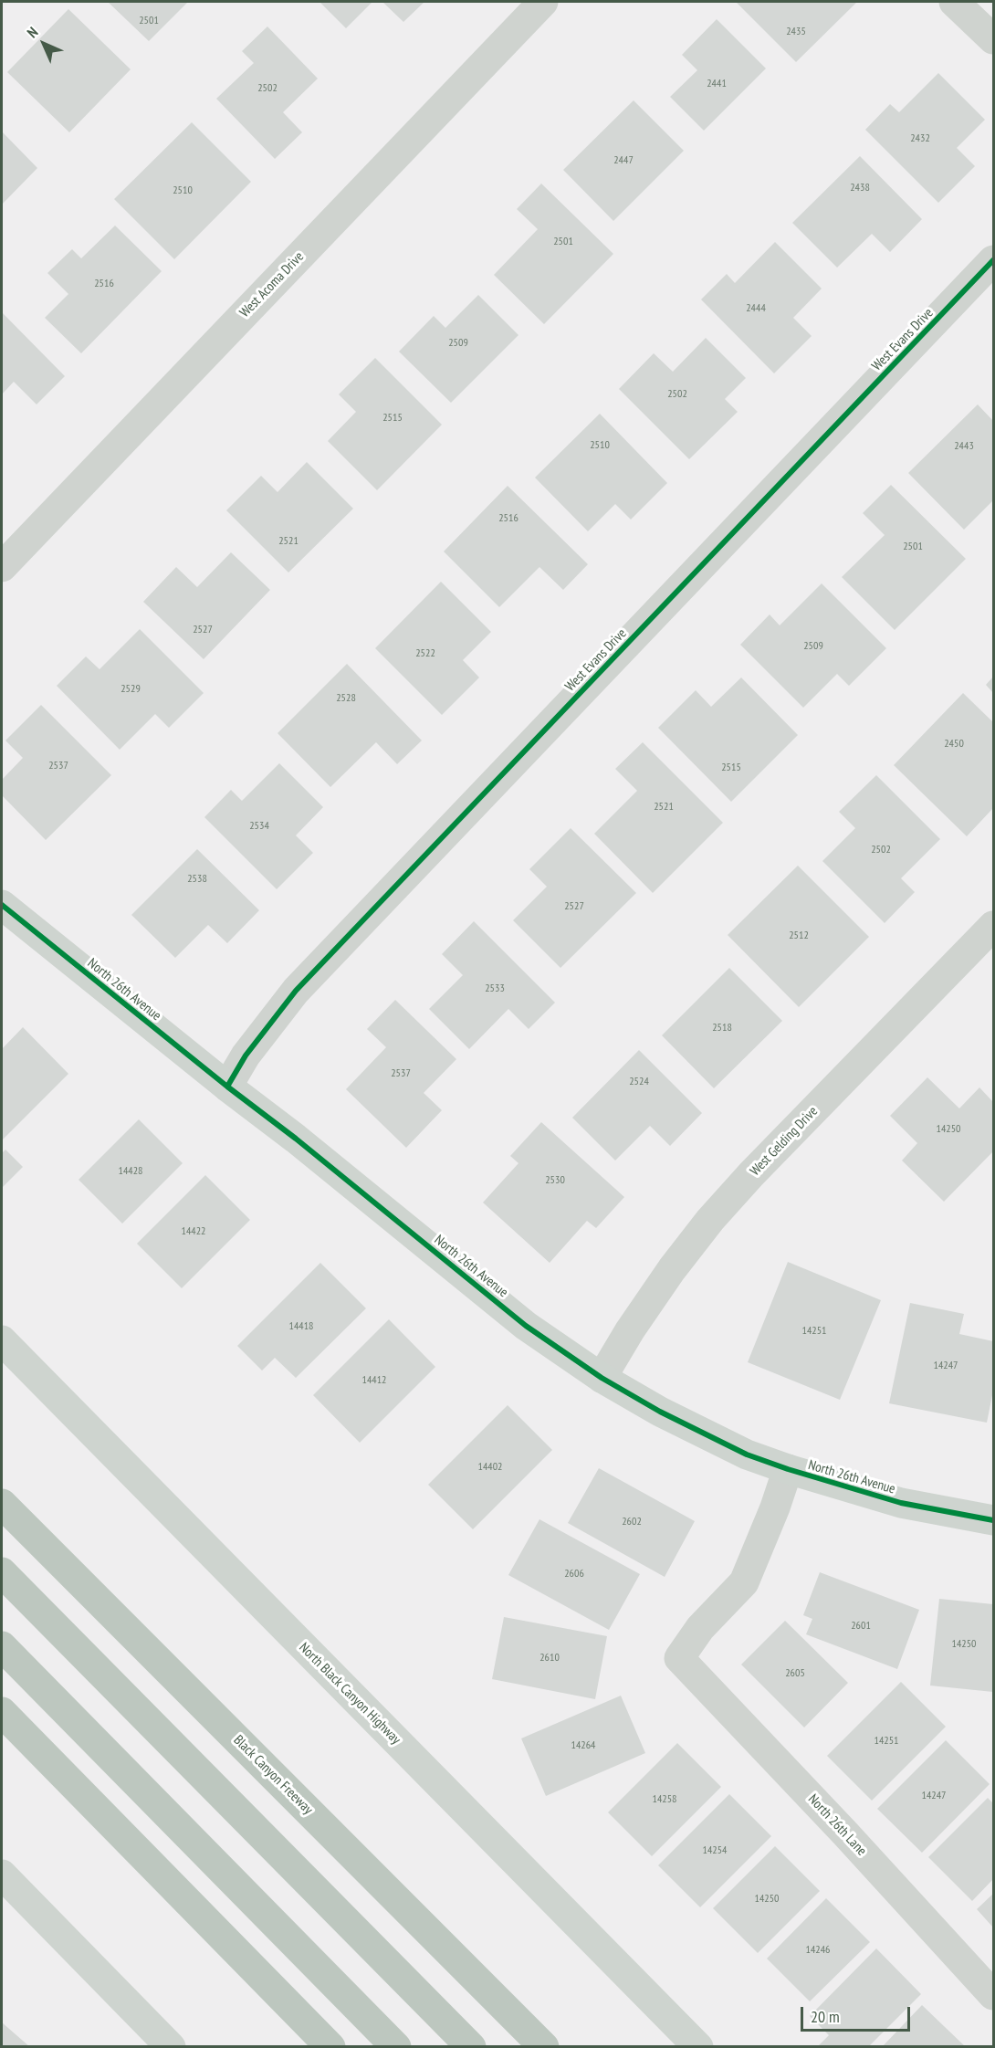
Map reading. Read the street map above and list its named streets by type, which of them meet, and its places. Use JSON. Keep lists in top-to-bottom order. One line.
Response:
{"streets":{"highway":["Black Canyon Freeway"],"main road":["North 26th Avenue","North Black Canyon Highway"],"street":["West Acoma Drive","West Evans Drive","West Gelding Drive","North 26th Lane"]},"crossings":[["West Evans Drive","North 26th Avenue"],["North 26th Avenue","West Gelding Drive"],["North 26th Avenue","North 26th Lane"]],"house_numbers":["2501","2435","2441","2502","2432","2447","2438","2510","2501","2516","2444","2509","2502","2515","2510","2443","2516","2521","2501","2527","2509","2522","2529","2528","2450","2537","2515","2521","2534","2502","2538","2527","2512","2533","2518","2537","2524","14250","14428","2530","14422","14418","14251","14247","14412","14402","2602","2606","2601","14250","2610","2605","14251","14264","14247","14258","14254","14250","14246"],"scale_bar":"20 m","north":"top left"}
